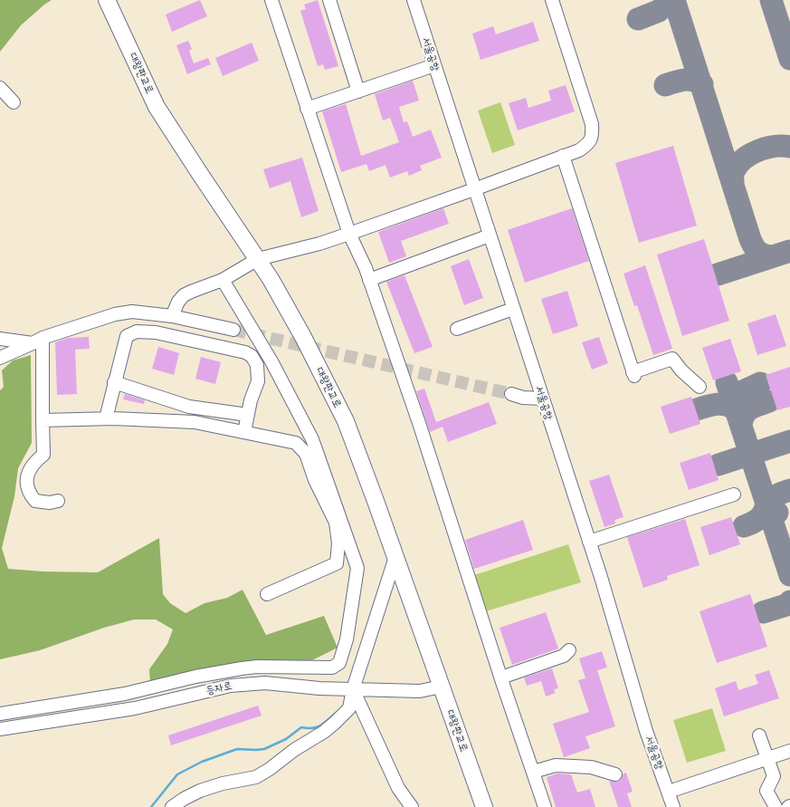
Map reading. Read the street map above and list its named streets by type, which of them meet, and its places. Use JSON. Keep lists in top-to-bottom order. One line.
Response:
{"streets":{"main road":["대왕판교로"],"street":["서울공항","등자로"]},"crossings":[["대왕판교로","등자로"]]}
